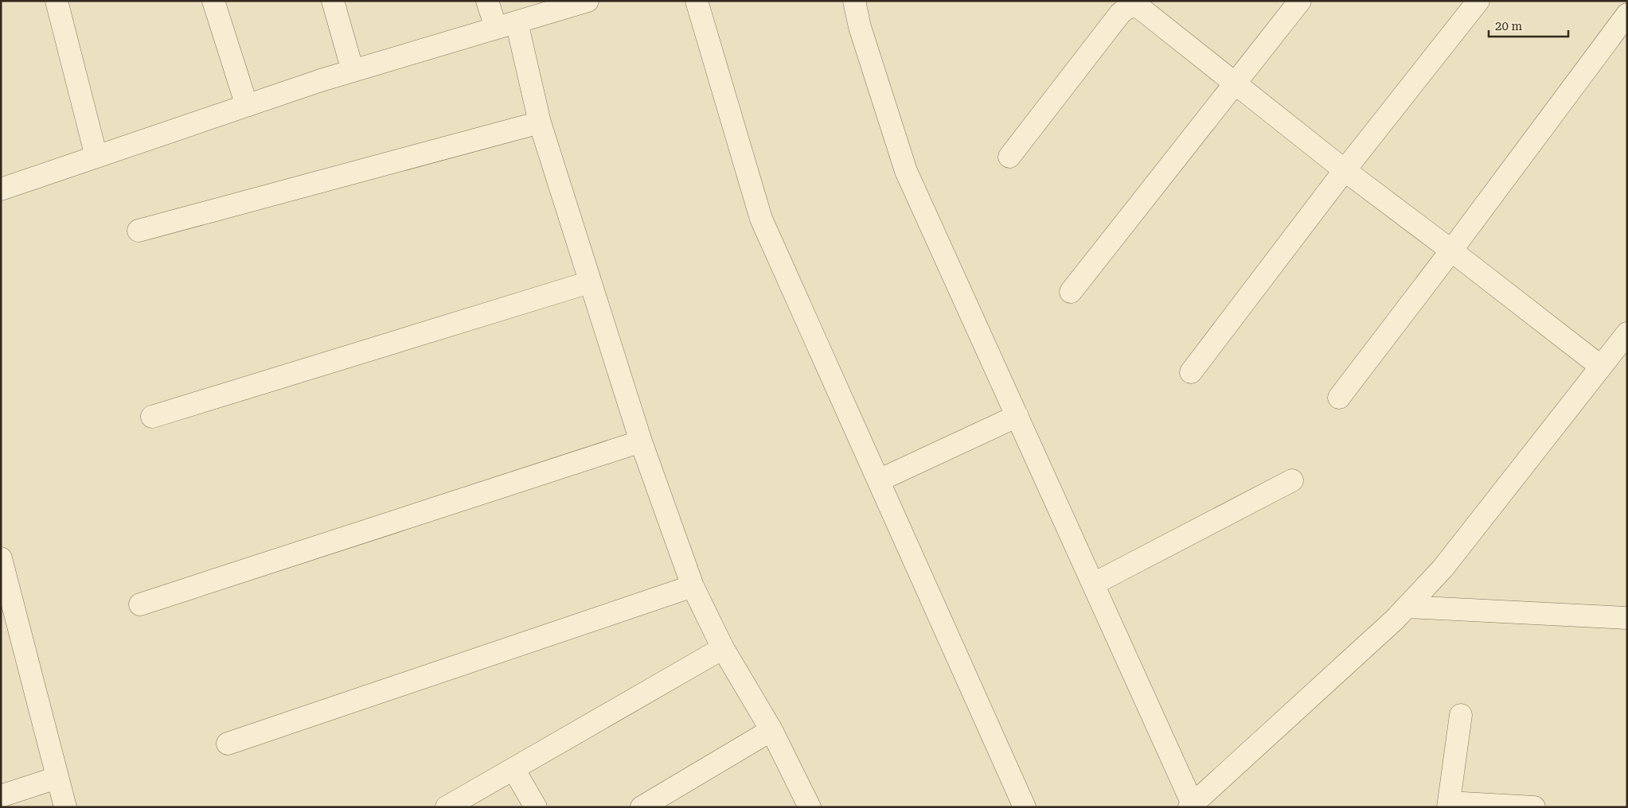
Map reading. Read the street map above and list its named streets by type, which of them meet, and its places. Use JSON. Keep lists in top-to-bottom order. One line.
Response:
{"scale_bar":"20 m"}
